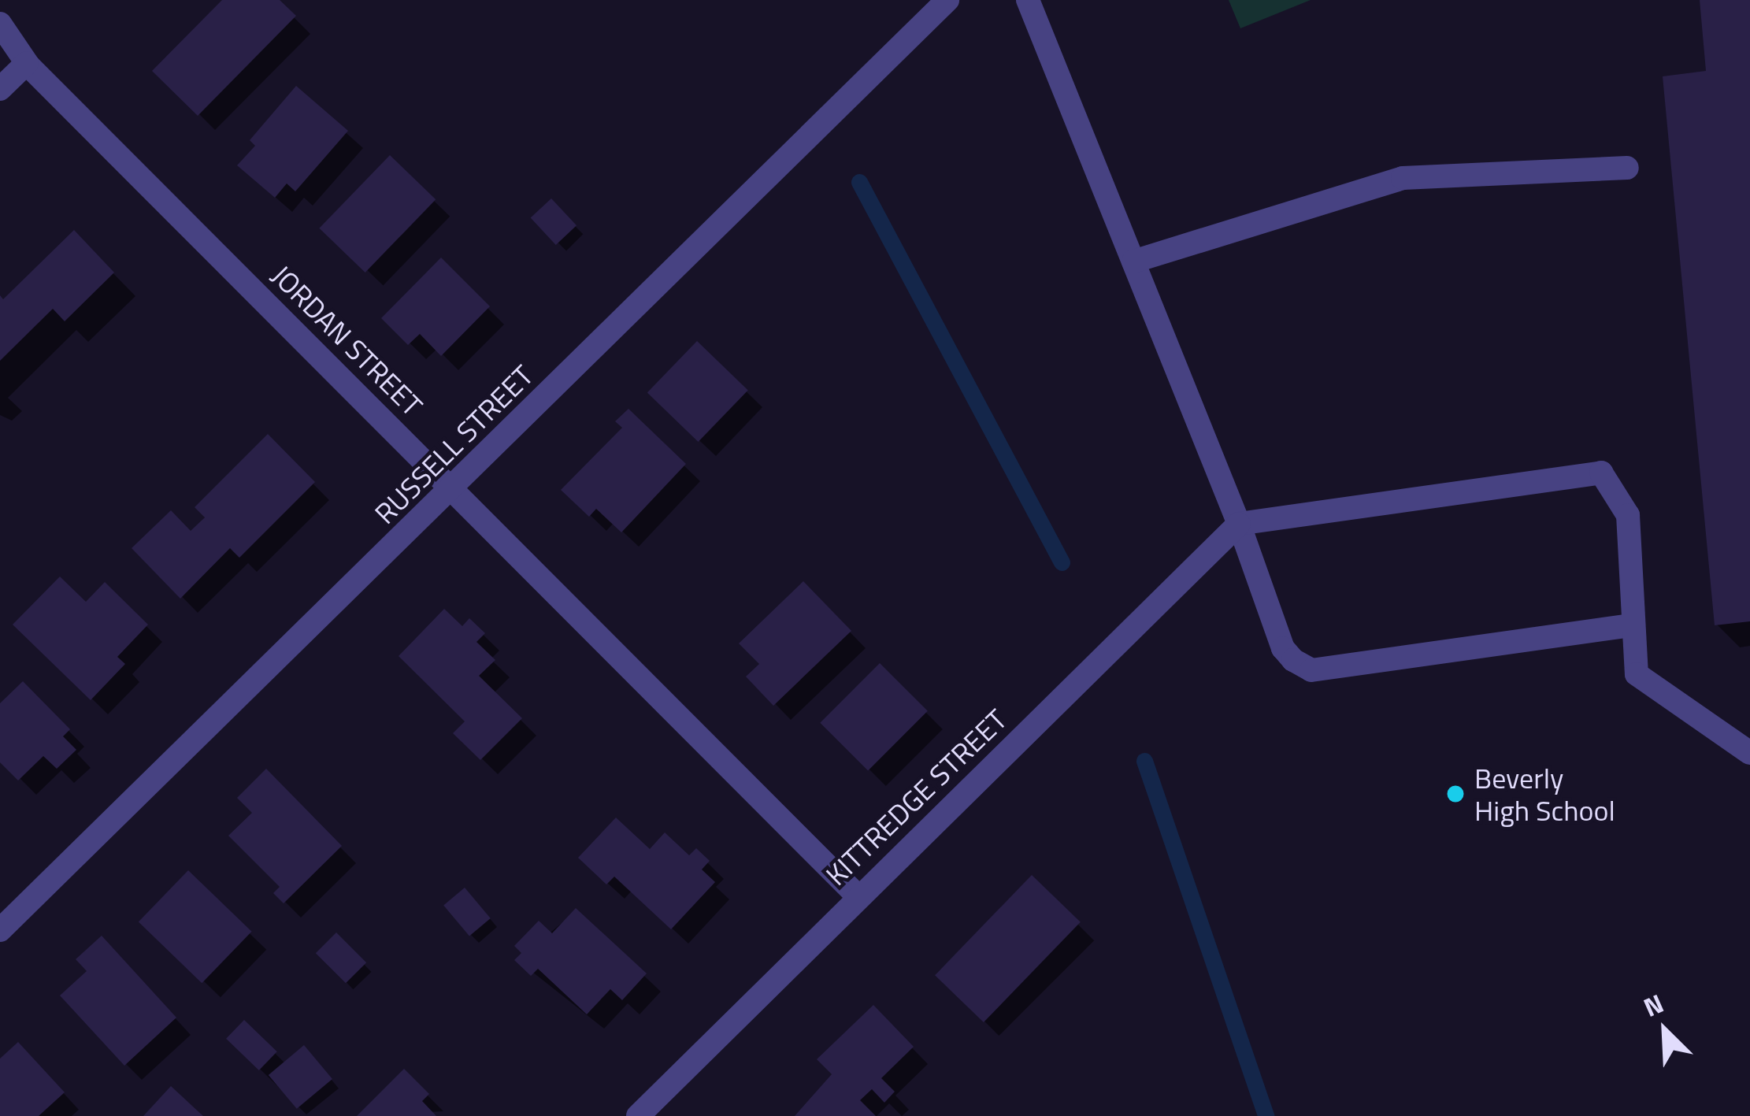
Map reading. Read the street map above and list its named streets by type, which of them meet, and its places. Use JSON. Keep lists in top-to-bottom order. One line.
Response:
{"streets":{"street":["JORDAN STREET","RUSSELL STREET","KITTREDGE STREET"]},"crossings":[["JORDAN STREET","RUSSELL STREET"],["JORDAN STREET","KITTREDGE STREET"]],"places":["Beverly High School"],"north":"top left"}
